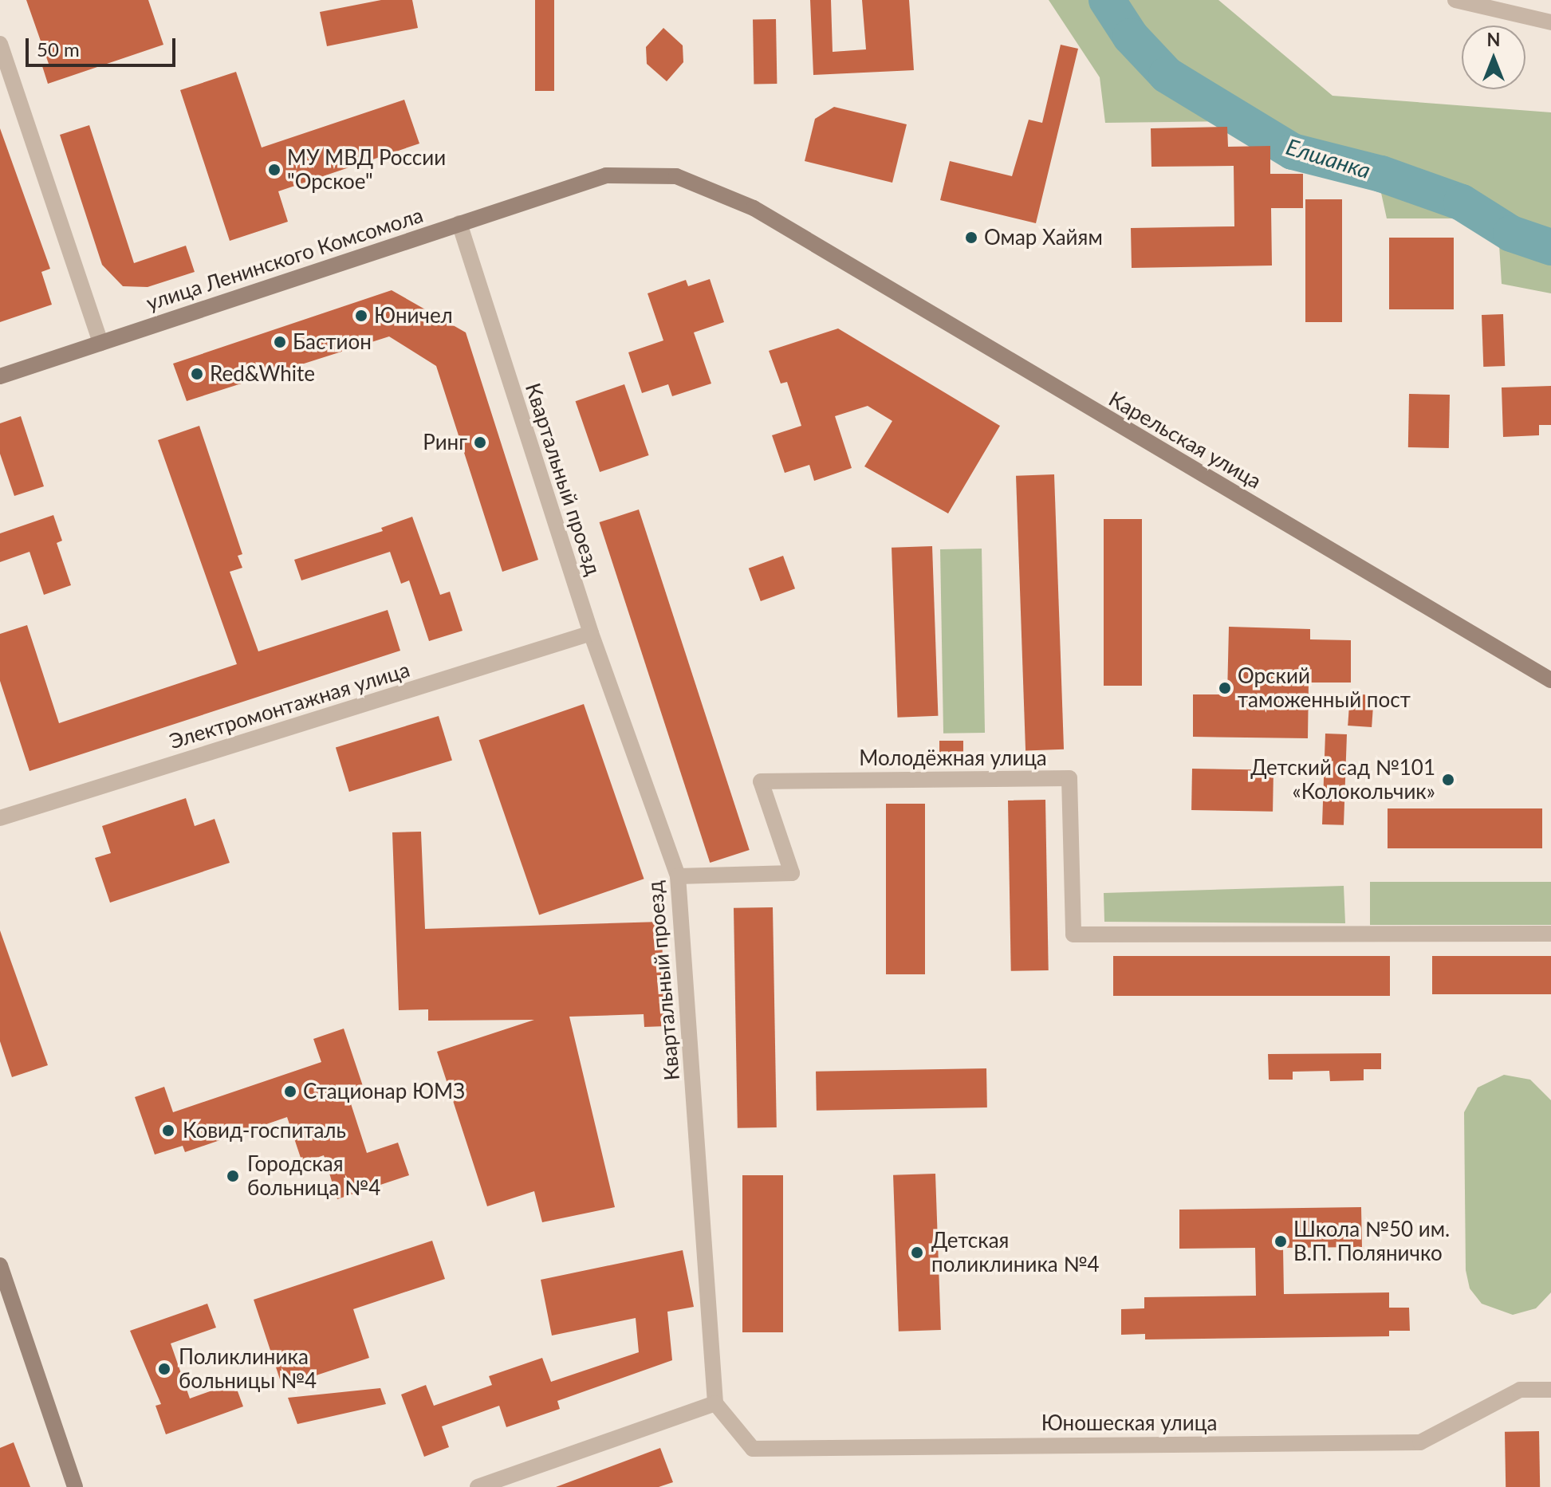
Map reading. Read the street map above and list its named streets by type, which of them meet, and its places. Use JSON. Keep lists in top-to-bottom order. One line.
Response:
{"streets":{"street":["улица Ленинского Комсомола","Карельская улица","Квартальный проезд","Электромонтажная улица","Молодёжная улица","Юношеская улица"]},"crossings":[["улица Ленинского Комсомола","Карельская улица"],["улица Ленинского Комсомола","Квартальный проезд"],["Квартальный проезд","Электромонтажная улица"],["Квартальный проезд","Молодёжная улица"],["Квартальный проезд","Юношеская улица"]],"water":["Елшанка"],"places":["МУ МВД России \"Орское\"","Омар Хайям","Юничел","Бастион","Red&White","Ринг","Орский таможенный пост","Детский сад №101 «Колокольчик»","Стационар ЮМЗ","Ковид-госпиталь","Городская больница №4","Школа №50 им. В.П. Поляничко","Детская поликлиника №4","Поликлиника больницы №4"],"scale_bar":"50 m","north":"top"}
